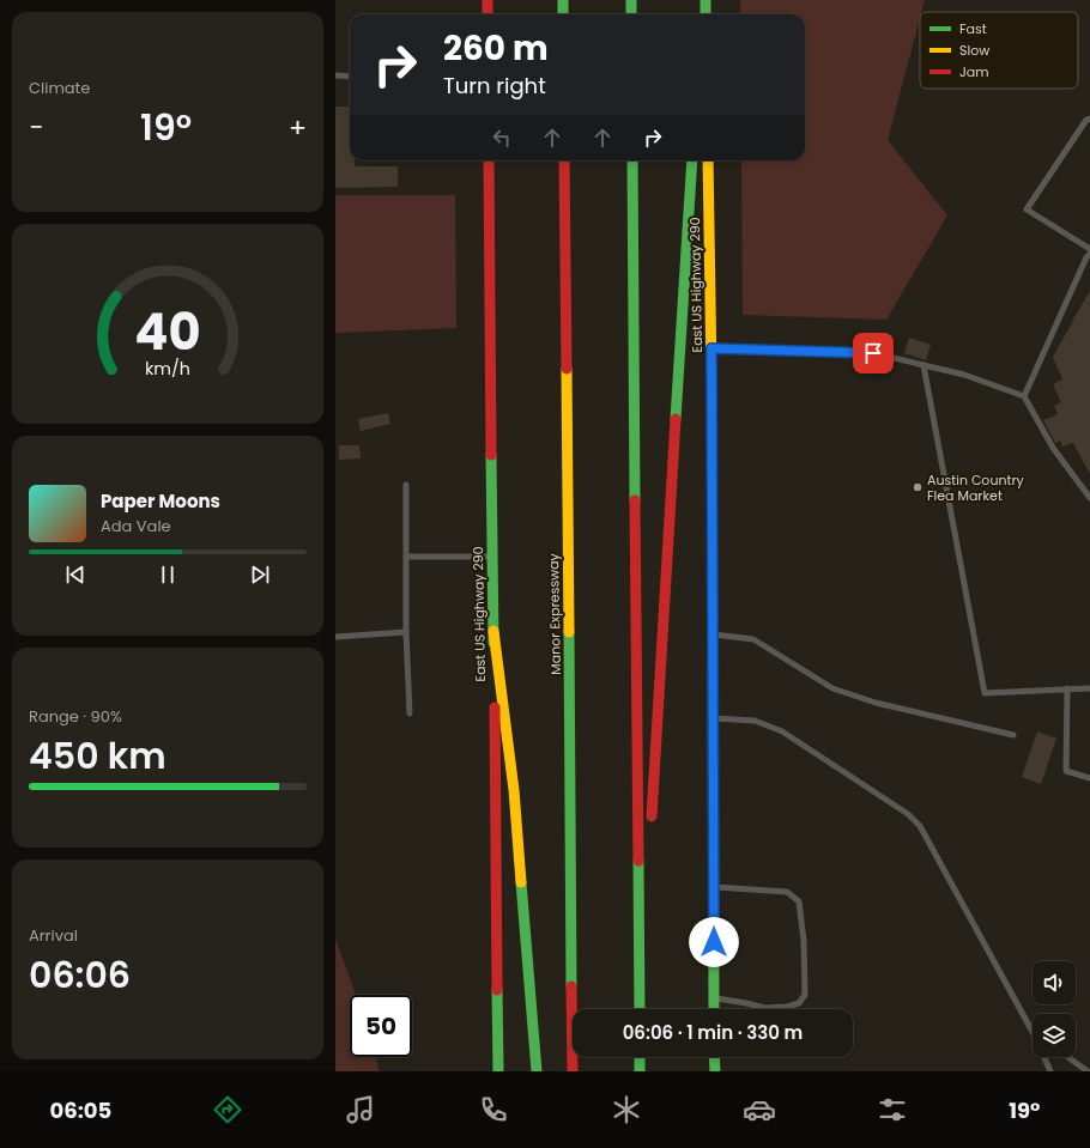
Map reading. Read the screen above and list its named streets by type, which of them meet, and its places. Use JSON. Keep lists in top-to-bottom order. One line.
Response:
{"streets":{"main road":["East US Highway 290","Manor Expressway"]},"places":["Austin Country Flea Market"],"legend":["Fast","Slow","Jam"],"page":{"tile":["Climate",["Range · 90%","450 km"],["Arrival","06:06"]],"turn":["260 m","Turn right"],"heat":["−","19°","+"],"song":["Paper Moons","Ada Vale"],"limit":"50","trip":"06:06 · 1 min · 330 m","tabs":["06:05","19°"],"gauge":["40","km/h"]}}
